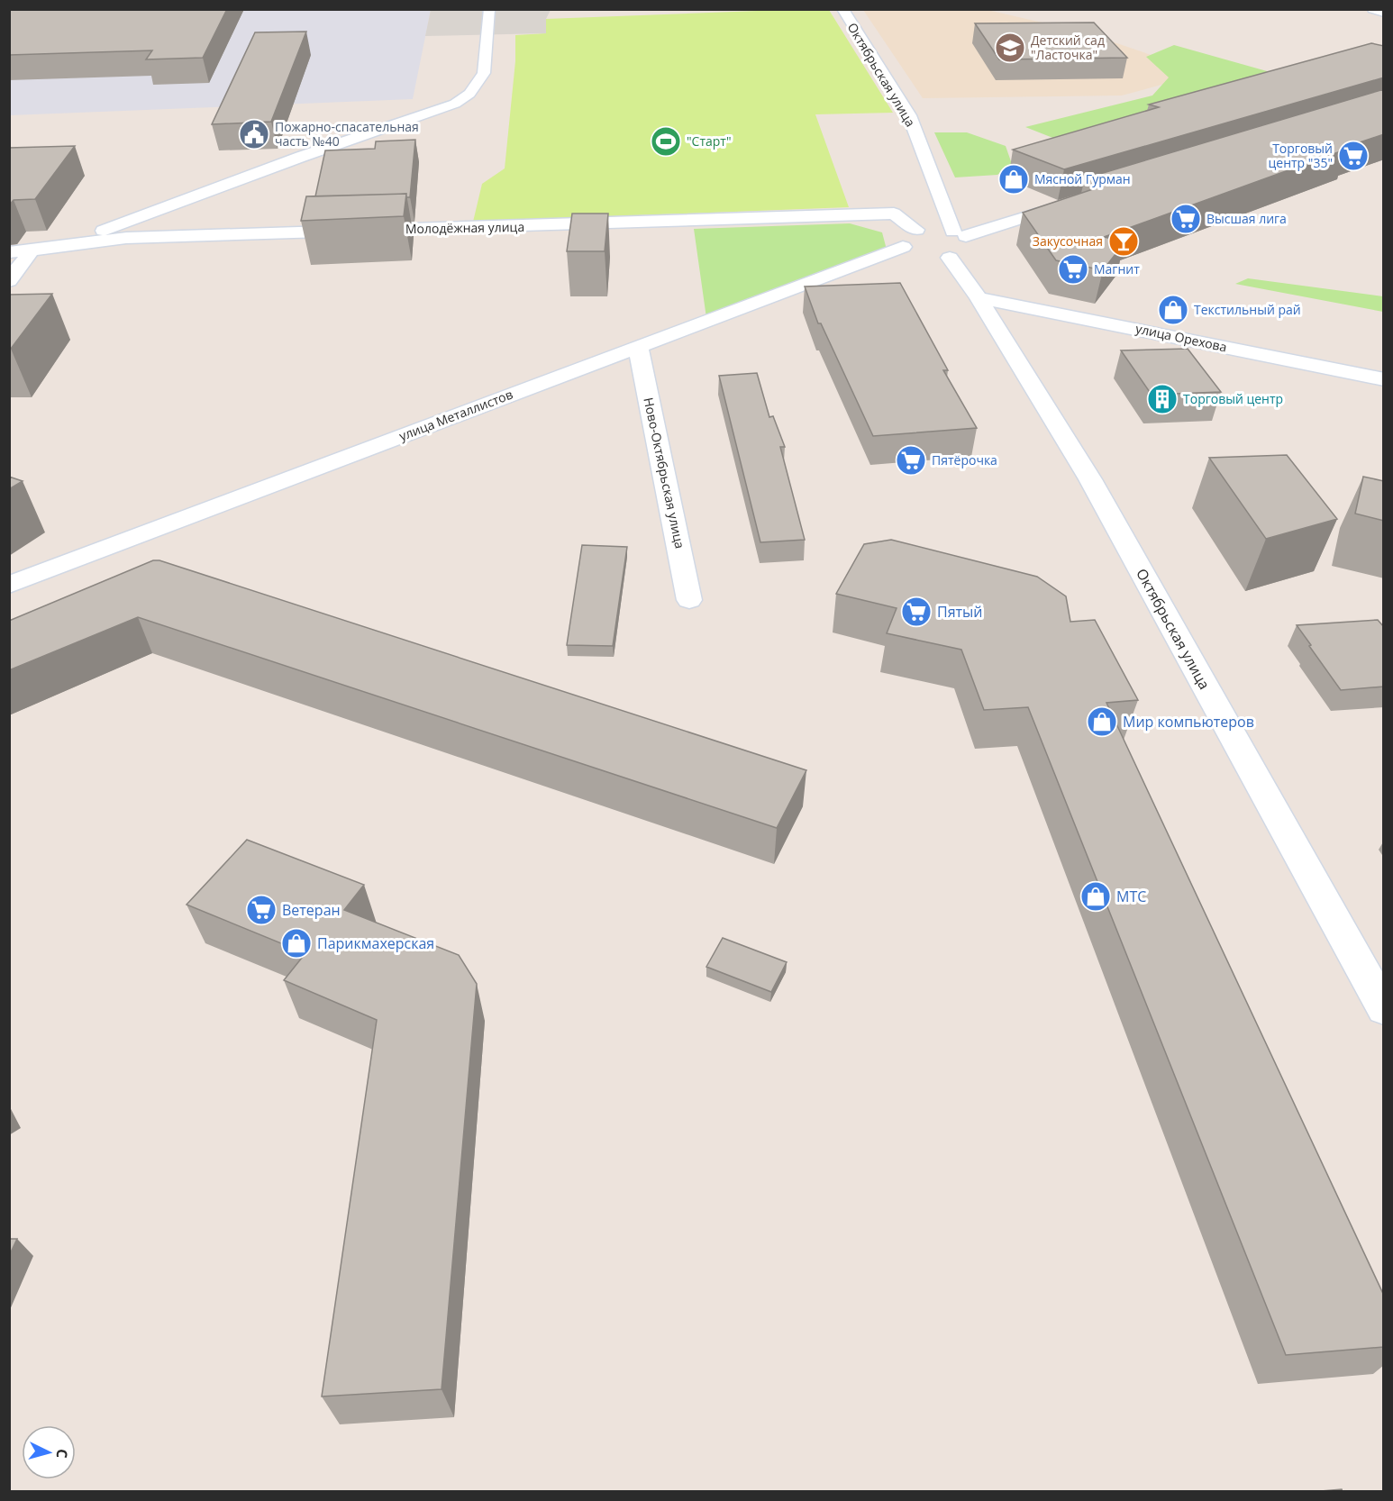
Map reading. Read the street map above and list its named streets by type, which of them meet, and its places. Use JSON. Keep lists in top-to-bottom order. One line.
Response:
{"streets":{"street":["Октябрьская улица","Молодёжная улица","улица Орехова","улица Металлистов","Ново-Октябрьская улица"]},"crossings":[["Октябрьская улица","улица Орехова"],["Октябрьская улица","улица Металлистов"],["улица Металлистов","Ново-Октябрьская улица"]],"places":{"school or university":["Детский сад \"Ласточка\""],"public building":["Пожарно-спасательная часть №40"],"sports":["\"Старт\""],"supermarket":["Торговый центр \"35\"","Высшая лига","Магнит","Пятёрочка","Пятый","Ветеран"],"shop":["Мясной Гурман","Текстильный рай","Мир компьютеров","МТС","Парикмахерская"],"bar":["Закусочная"],"building":["Торговый центр"]},"north":"right"}
